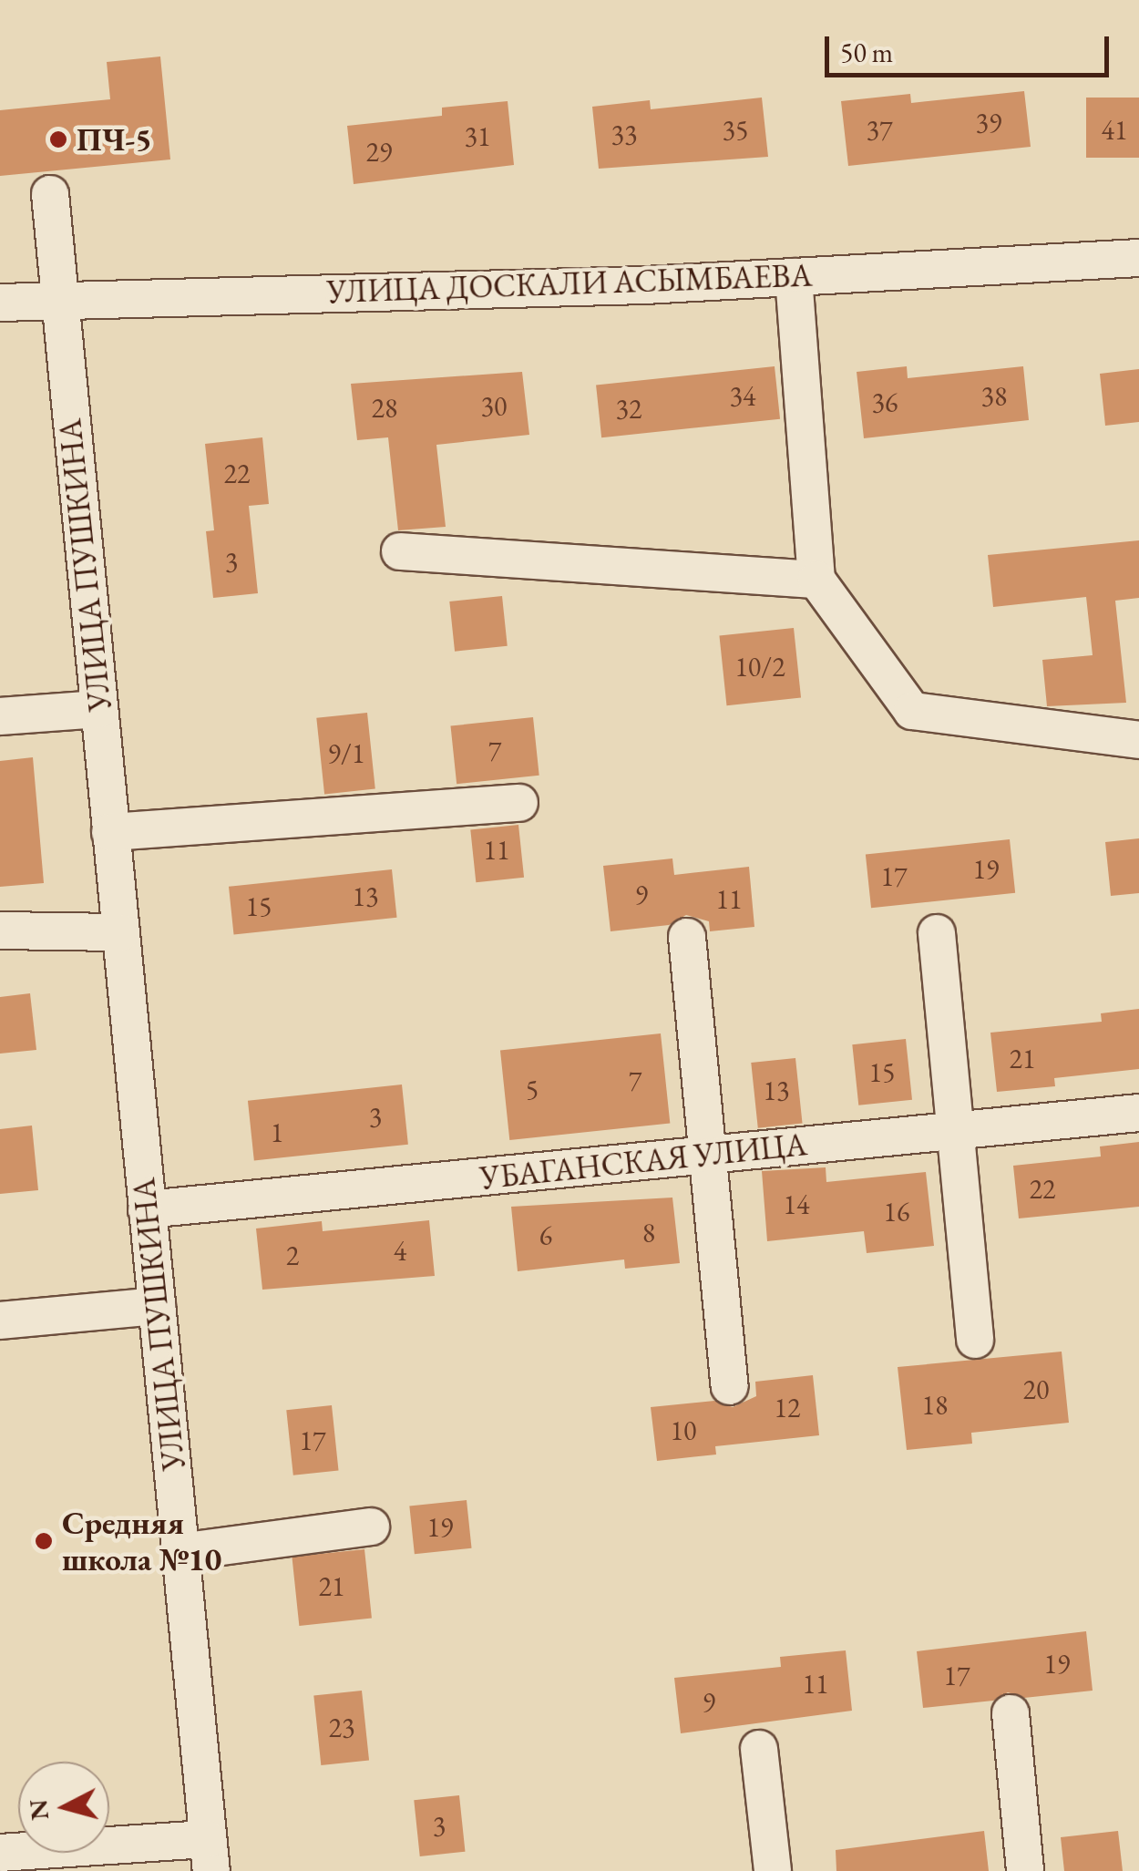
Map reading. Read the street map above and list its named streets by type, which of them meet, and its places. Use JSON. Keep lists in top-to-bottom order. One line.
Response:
{"streets":{"street":["УЛИЦА ДОСКАЛИ АСЫМБАЕВА","УЛИЦА ПУШКИНА","УБАГАНСКАЯ УЛИЦА"]},"crossings":[["УЛИЦА ДОСКАЛИ АСЫМБАЕВА","УЛИЦА ПУШКИНА"],["УЛИЦА ПУШКИНА","УБАГАНСКАЯ УЛИЦА"]],"places":["ПЧ-5","Средняя школа №10"],"house_numbers":["39","35","37","41","33","31","29","34","38","36","30","28","32","22","3","10/2","7","9/1","11","19","17","9","13","11","15","21","15","7","5","13","3","1","22","14","16","8","6","4","2","20","18","12","10","17","19","21","19","17","11","9","23","3"],"scale_bar":"50 m","north":"left"}
